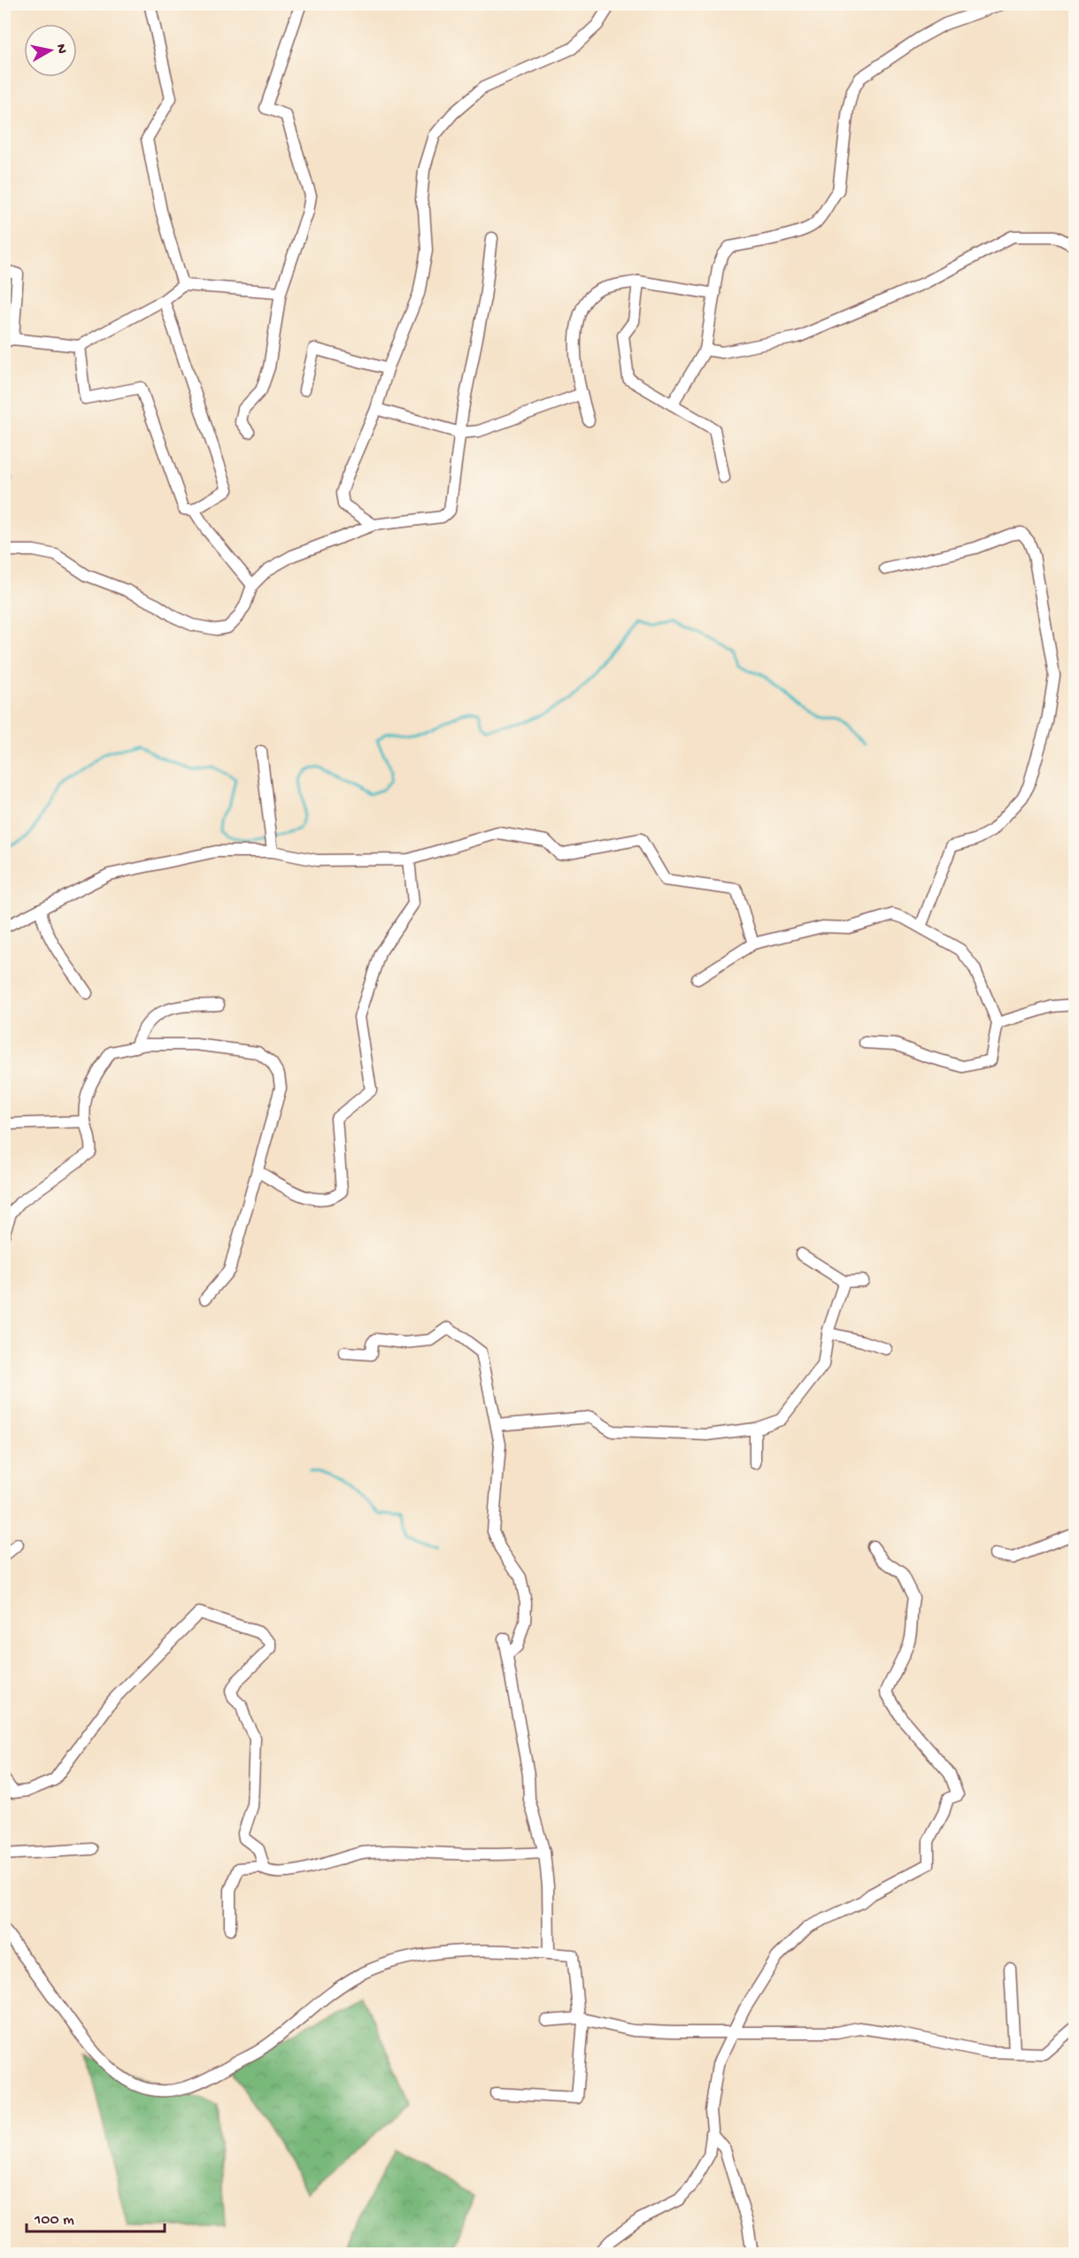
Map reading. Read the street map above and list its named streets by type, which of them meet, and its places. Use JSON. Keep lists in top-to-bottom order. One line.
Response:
{"scale_bar":"100 m","north":"right"}
